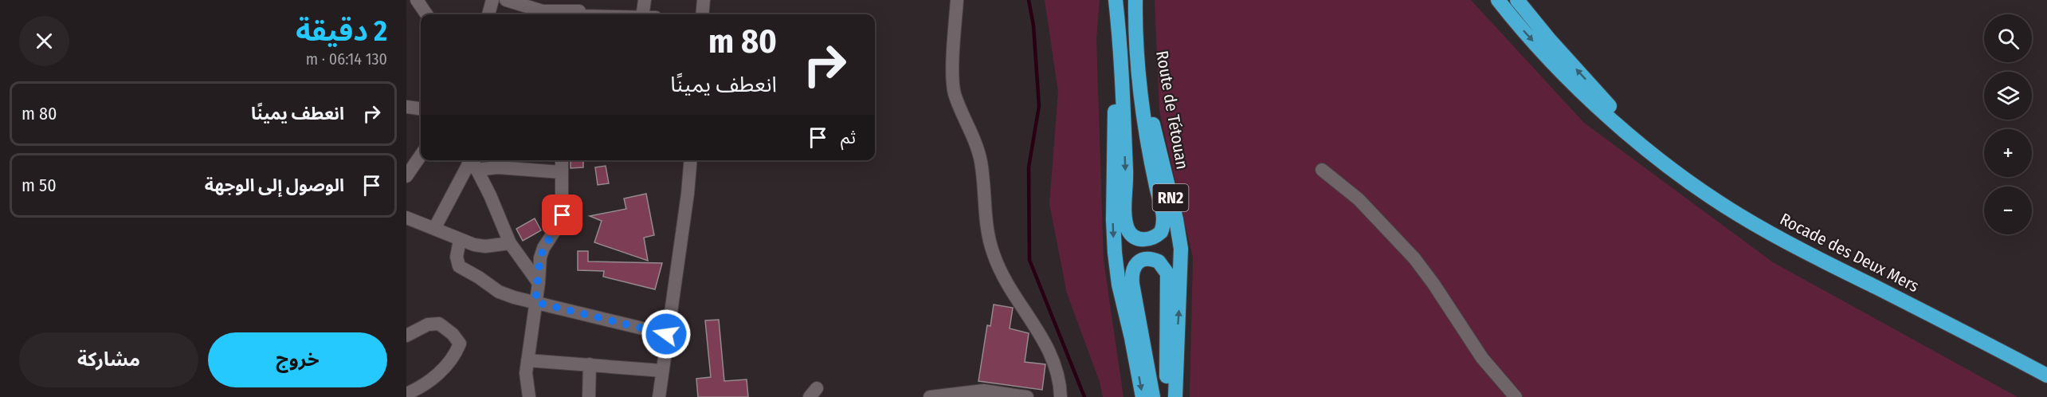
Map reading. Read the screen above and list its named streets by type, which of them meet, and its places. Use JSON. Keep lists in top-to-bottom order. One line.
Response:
{"streets":{"highway":["Route de Tétouan","RN2","Rocade des Deux Mers"]},"page":{"heading":["2 دقيقة","130 m · 06:14"],"map_buttons":["+","−"],"turn":["80 m","انعطف يمينًا"],"list":[{"name":"انعطف يمينًا","value":"80 m"},{"name":"الوصول إلى الوجهة","value":"50 m"}],"then":"ثم","buttons":["خروج","مشاركة"]}}
